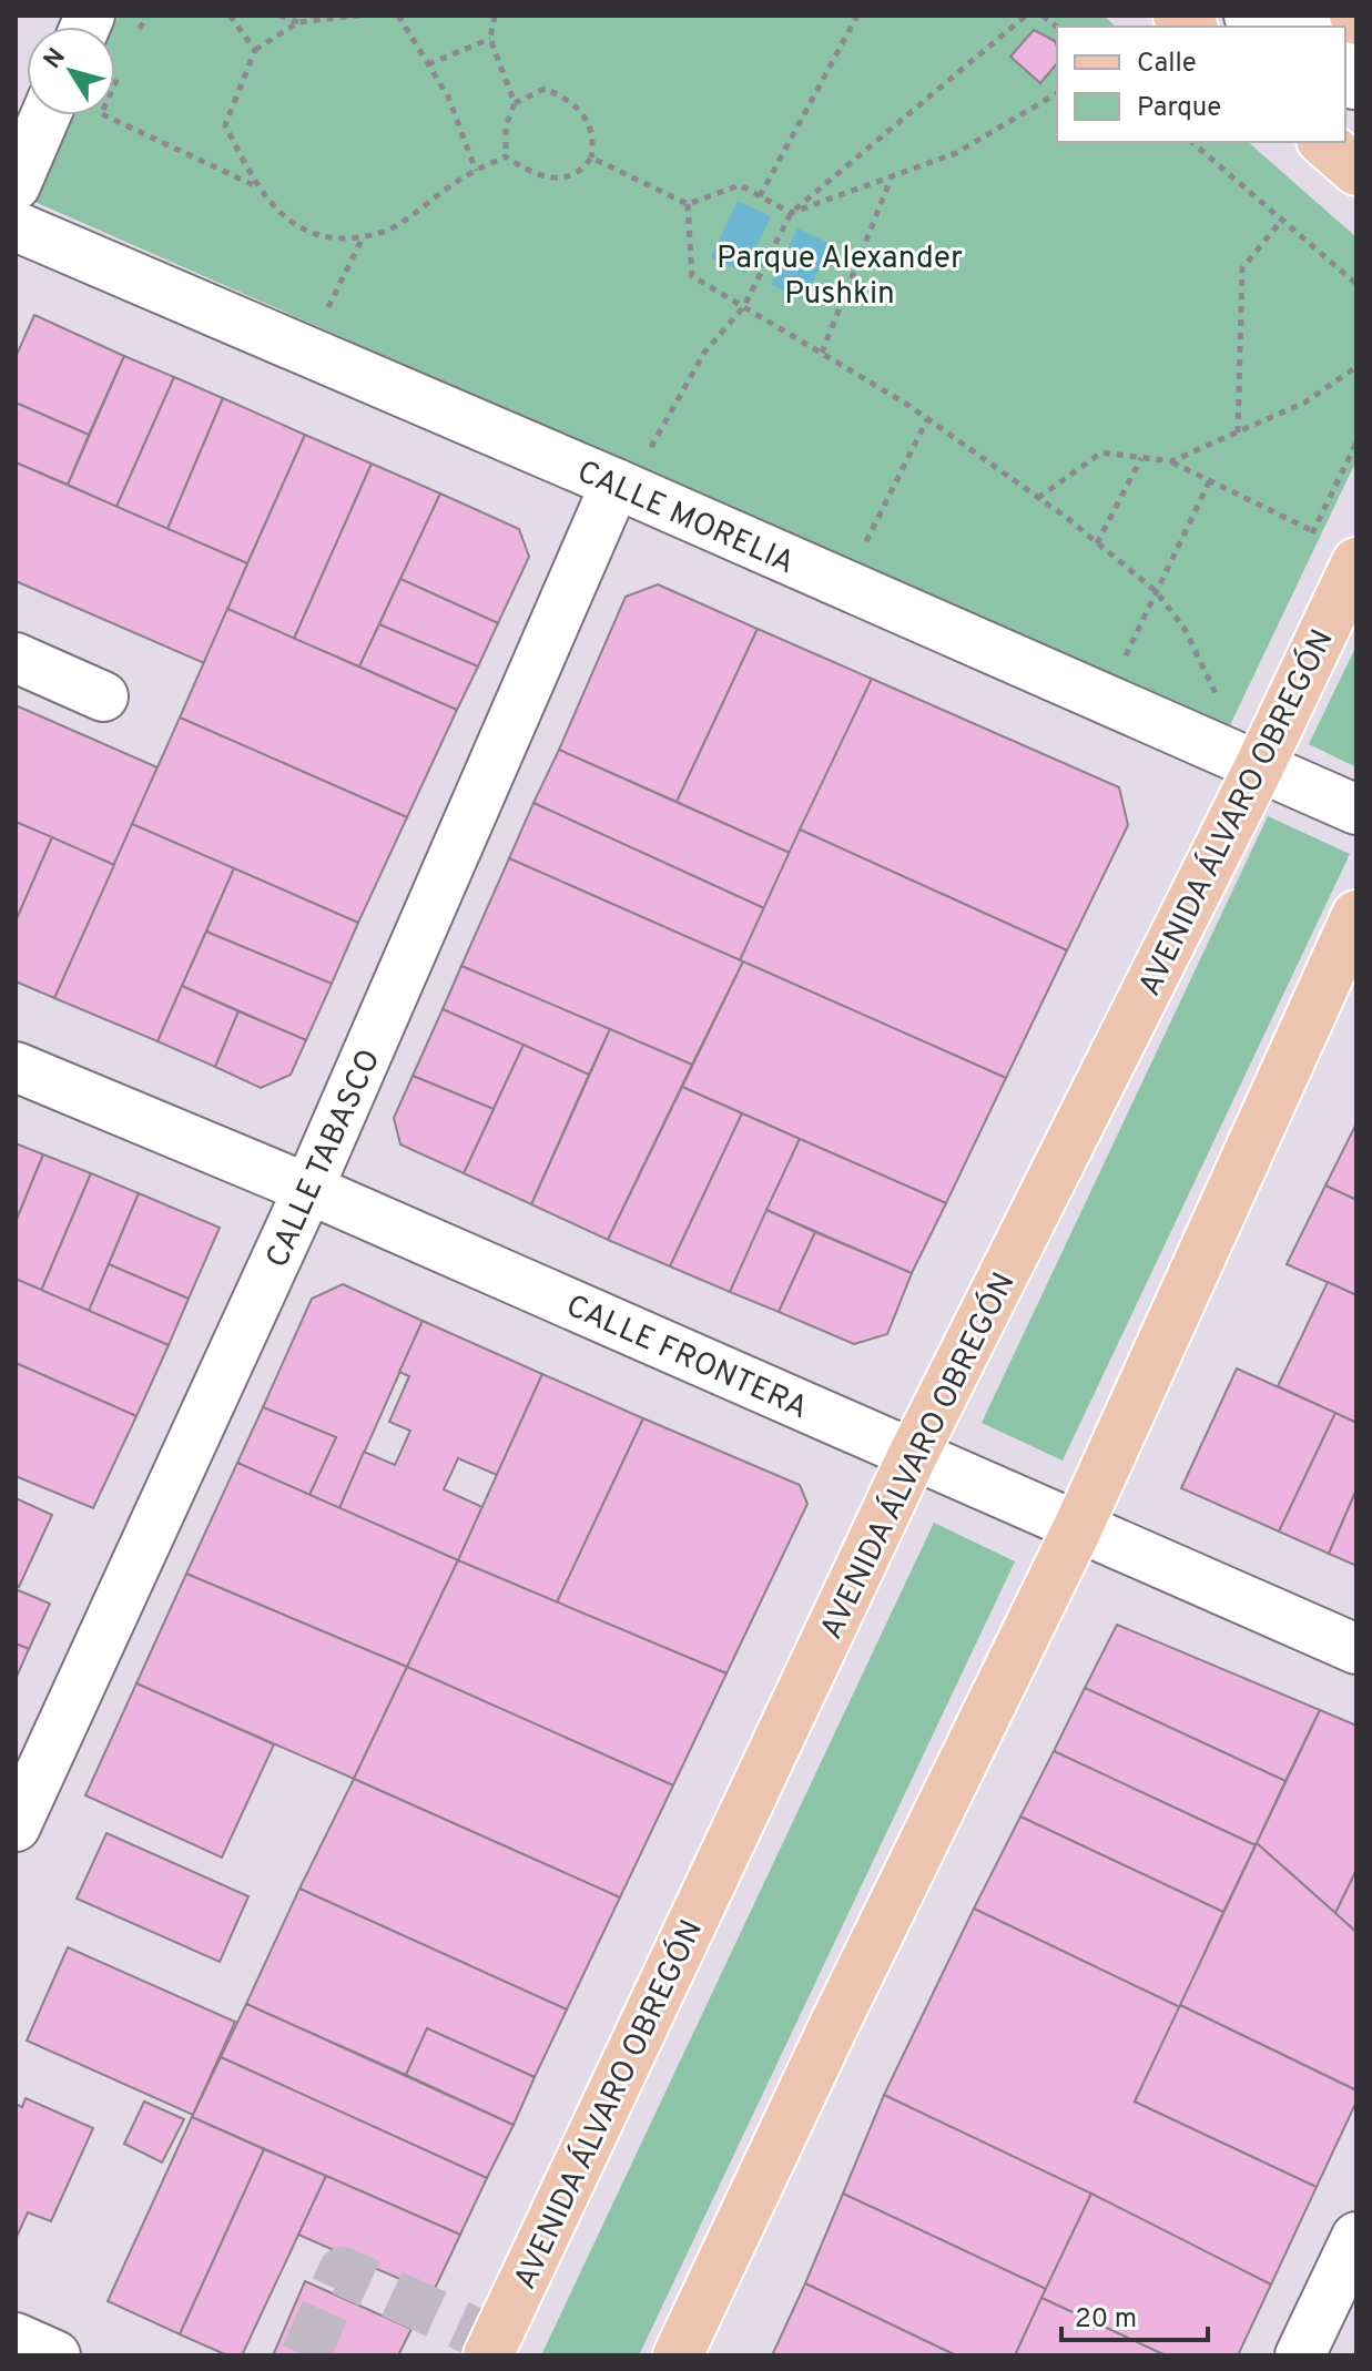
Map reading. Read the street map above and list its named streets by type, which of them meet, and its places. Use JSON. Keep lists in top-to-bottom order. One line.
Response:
{"streets":{"main road":["AVENIDA ÁLVARO OBREGÓN"],"street":["CALLE MORELIA","CALLE TABASCO","CALLE FRONTERA"]},"crossings":[["CALLE MORELIA","AVENIDA ÁLVARO OBREGÓN"],["CALLE MORELIA","CALLE TABASCO"],["AVENIDA ÁLVARO OBREGÓN","CALLE FRONTERA"],["CALLE TABASCO","CALLE FRONTERA"]],"parks":["Parque Alexander Pushkin"],"legend":["Calle","Parque"],"scale_bar":"20 m","north":"top left"}
